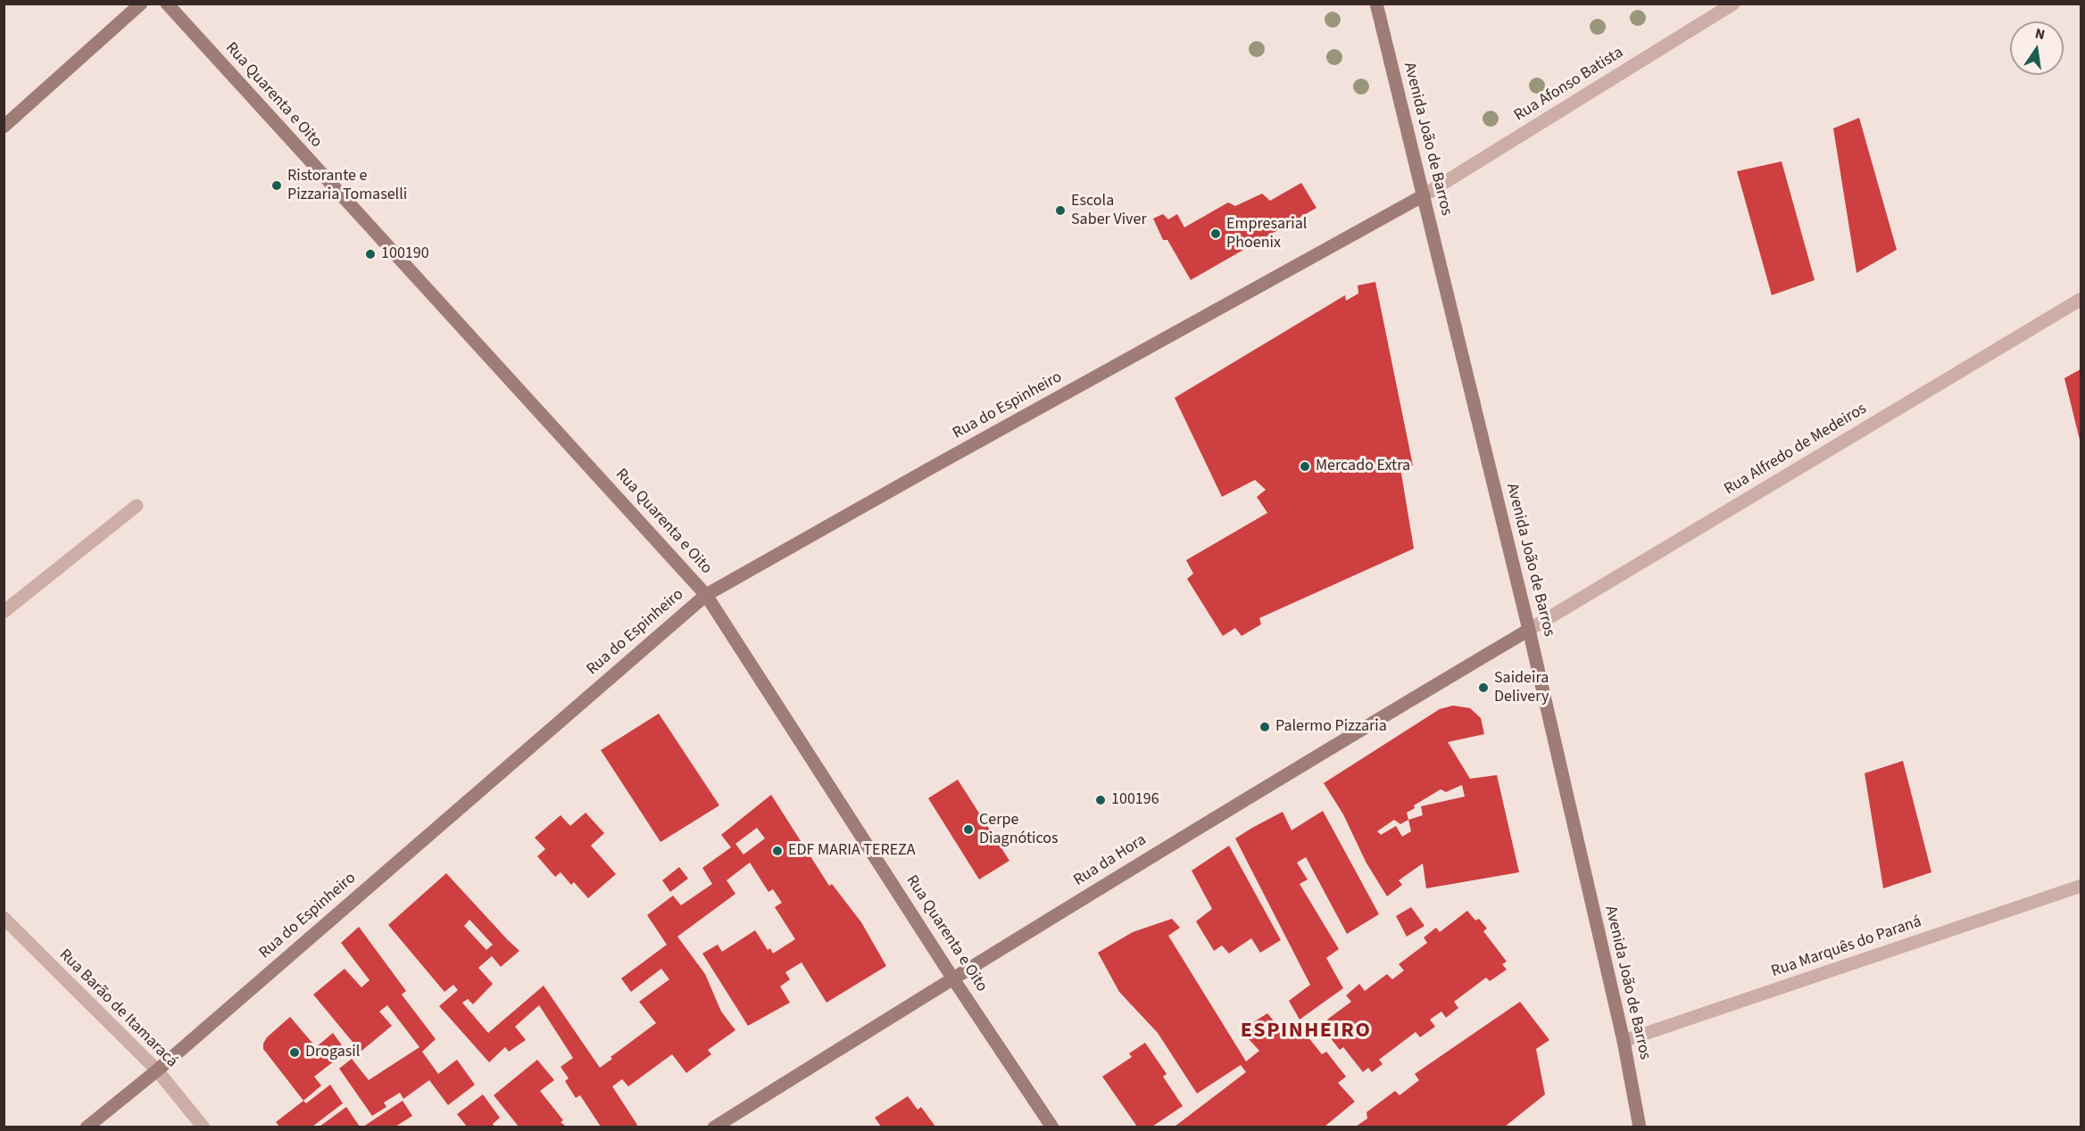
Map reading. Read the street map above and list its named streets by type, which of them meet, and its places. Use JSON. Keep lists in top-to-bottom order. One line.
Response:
{"streets":{"main road":["Rua Quarenta e Oito","Avenida João de Barros","Rua do Espinheiro","Rua da Hora"],"street":["Rua Afonso Batista","Rua Alfredo de Medeiros","Rua Marquês do Paraná","Rua Barão de Itamaracá"]},"crossings":[["Rua Afonso Batista","Avenida João de Barros"],["Rua Afonso Batista","Rua do Espinheiro"],["Rua Quarenta e Oito","Rua do Espinheiro"],["Rua Quarenta e Oito","Rua da Hora"],["Avenida João de Barros","Rua do Espinheiro"],["Avenida João de Barros","Rua Alfredo de Medeiros"],["Avenida João de Barros","Rua da Hora"],["Avenida João de Barros","Rua Marquês do Paraná"],["Rua do Espinheiro","Rua Barão de Itamaracá"],["Rua Alfredo de Medeiros","Rua da Hora"]],"districts":["ESPINHEIRO"],"places":["Ristorante e Pizzaria Tomaselli","Escola Saber Viver","Empresarial Phoenix","100190","Mercado Extra","Saideira Delivery","Palermo Pizzaria","100196","Cerpe Diagnóticos","EDF MARIA TEREZA","Drogasil"],"north":"top"}
